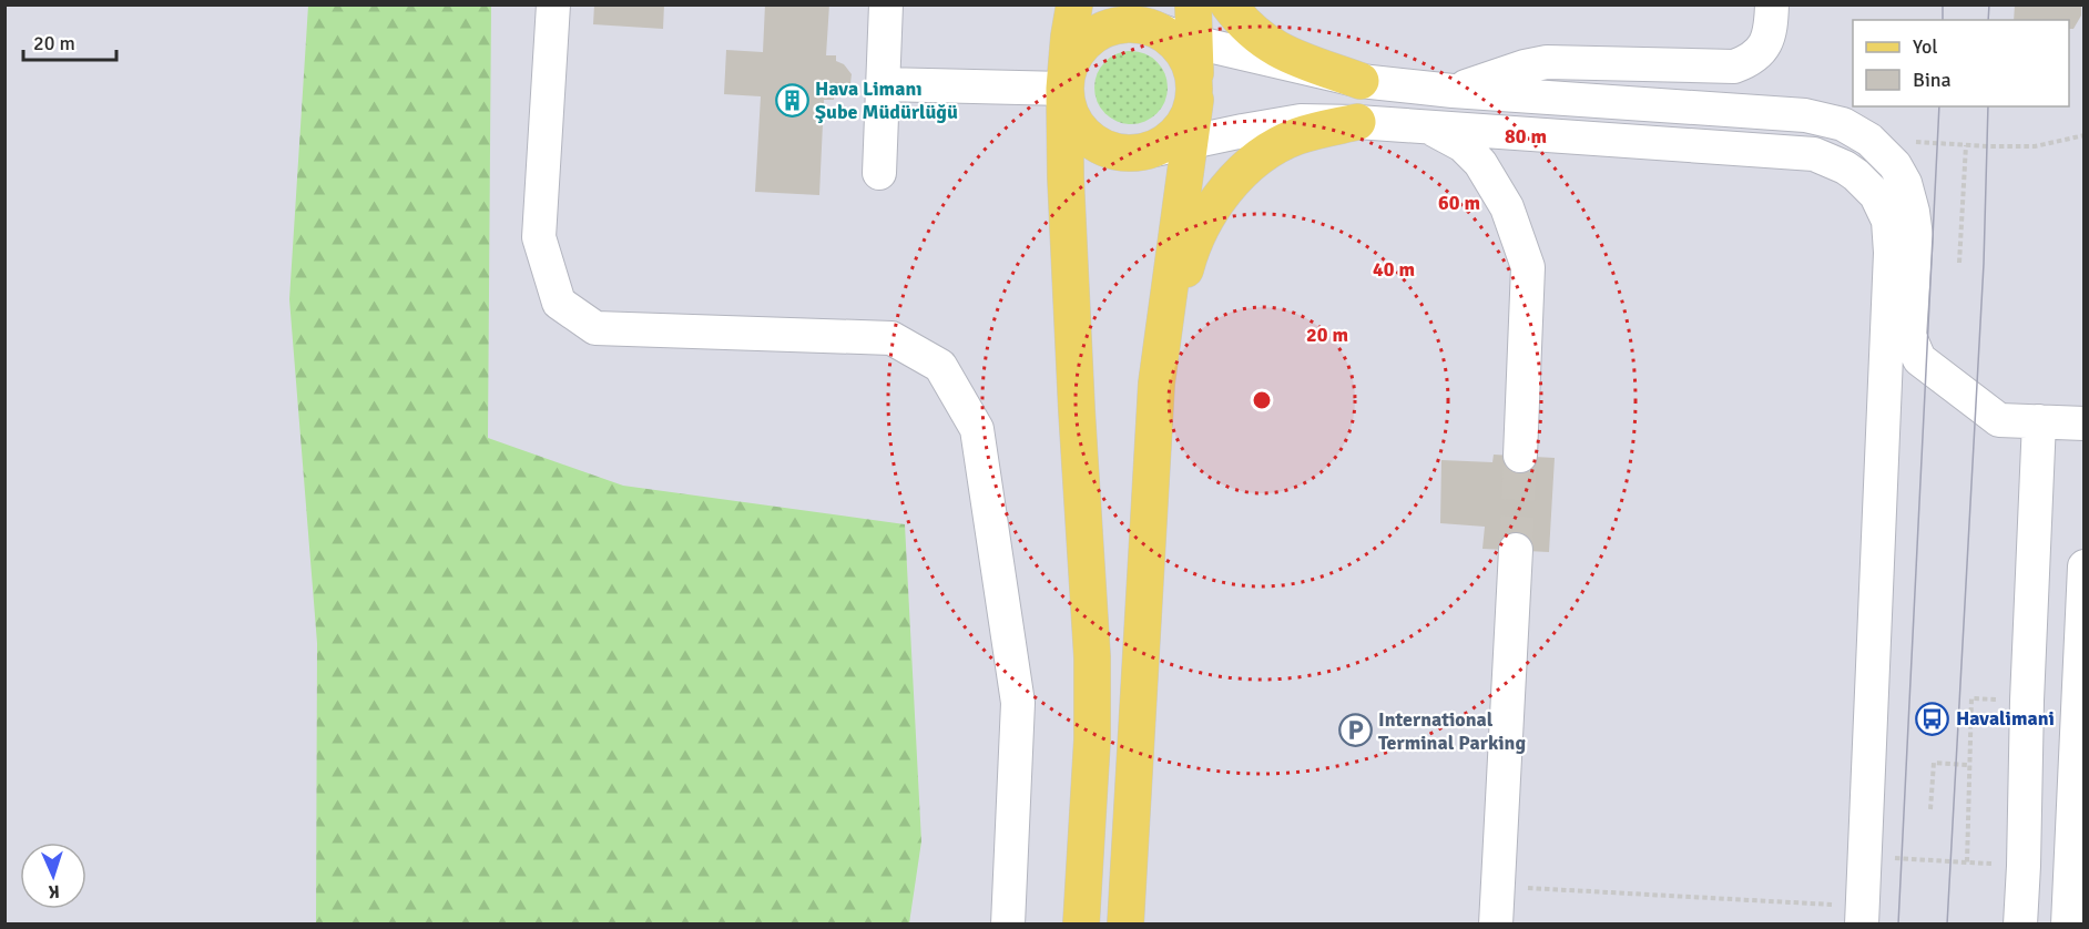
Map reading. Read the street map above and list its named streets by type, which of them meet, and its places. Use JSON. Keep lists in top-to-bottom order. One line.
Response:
{"places":{"building":["Hava Limanı Şube Müdürlüğü"],"bus stop":["Havalimani"],"parking":["International Terminal Parking"]},"legend":["Yol","Bina"],"scale_bar":"20 m","north":"bottom","rings":["80 m","60 m","40 m","20 m"]}
